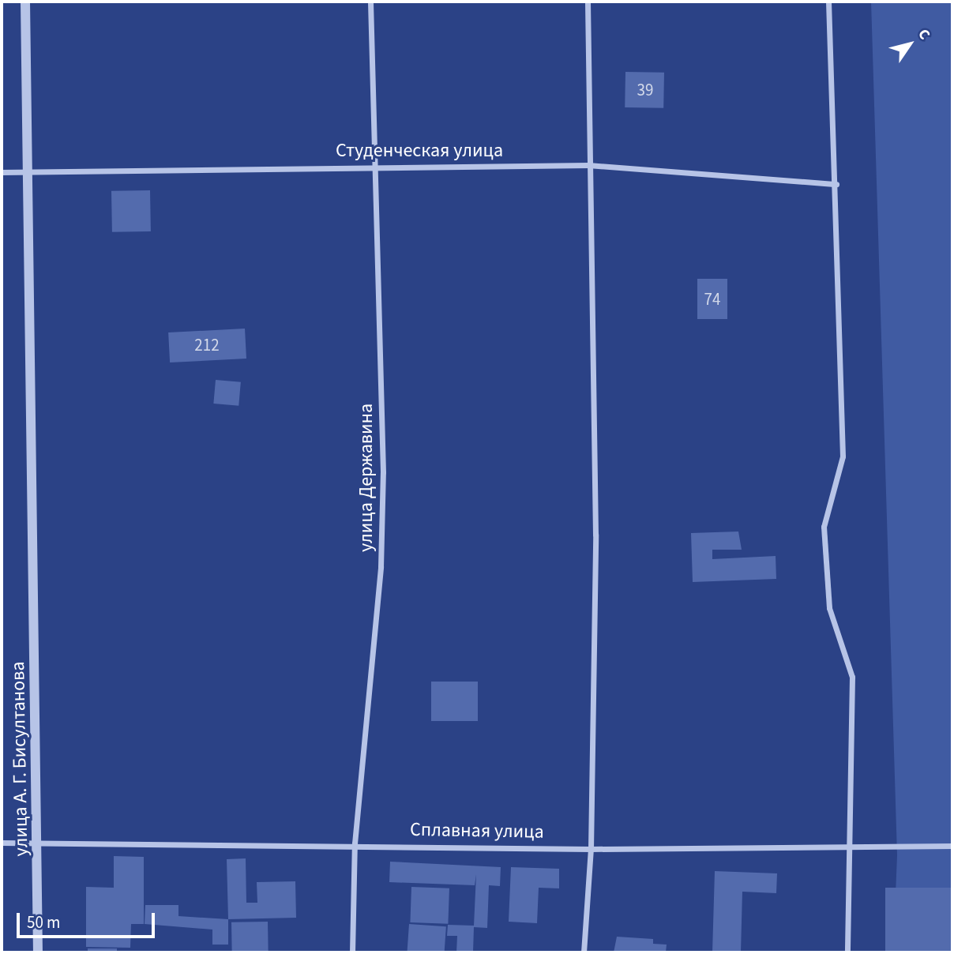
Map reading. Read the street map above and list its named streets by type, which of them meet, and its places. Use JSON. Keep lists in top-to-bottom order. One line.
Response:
{"streets":{"street":["Студенческая улица","улица Державина","улица А. Г. Бисултанова","Сплавная улица"]},"crossings":[["Студенческая улица","улица Державина"],["Студенческая улица","улица А. Г. Бисултанова"],["улица Державина","Сплавная улица"],["улица А. Г. Бисултанова","Сплавная улица"]],"house_numbers":["39","74","212"],"scale_bar":"50 m","north":"top right"}
